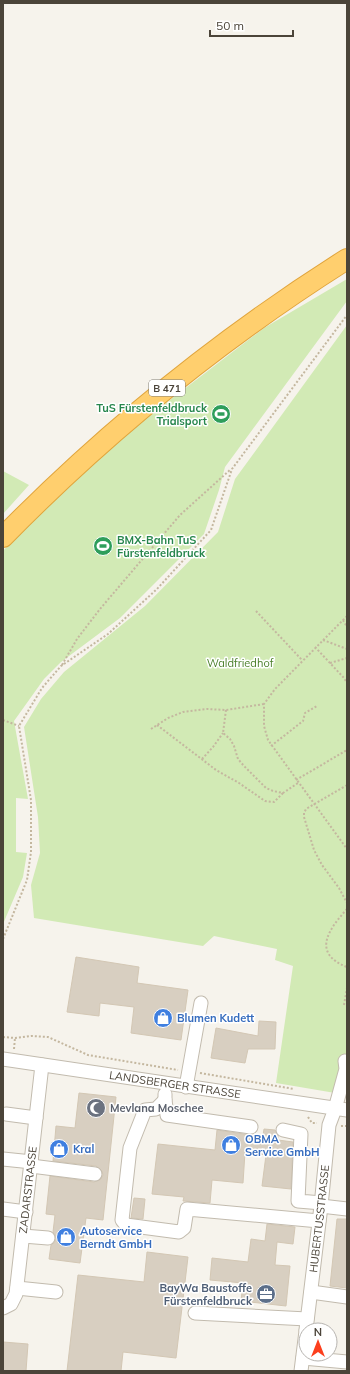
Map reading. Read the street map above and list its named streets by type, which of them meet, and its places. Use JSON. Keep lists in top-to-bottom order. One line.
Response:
{"streets":{"highway":["B 471"],"street":["LANDSBERGER STRASSE","ZADARSTRASSE","HUBERTUSSTRASSE"]},"crossings":[["LANDSBERGER STRASSE","ZADARSTRASSE"],["LANDSBERGER STRASSE","HUBERTUSSTRASSE"]],"parks":["Waldfriedhof"],"places":{"sports":["TuS Fürstenfeldbruck Trialsport","BMX-Bahn TuS Fürstenfeldbruck"],"shop":["Blumen Kudett","OBMA Service GmbH","Kral","Autoservice Berndt GmbH"],"mosque":["Mevlana Moschee"],"office":["BayWa Baustoffe Fürstenfeldbruck"]},"scale_bar":"50 m","north":"top"}
